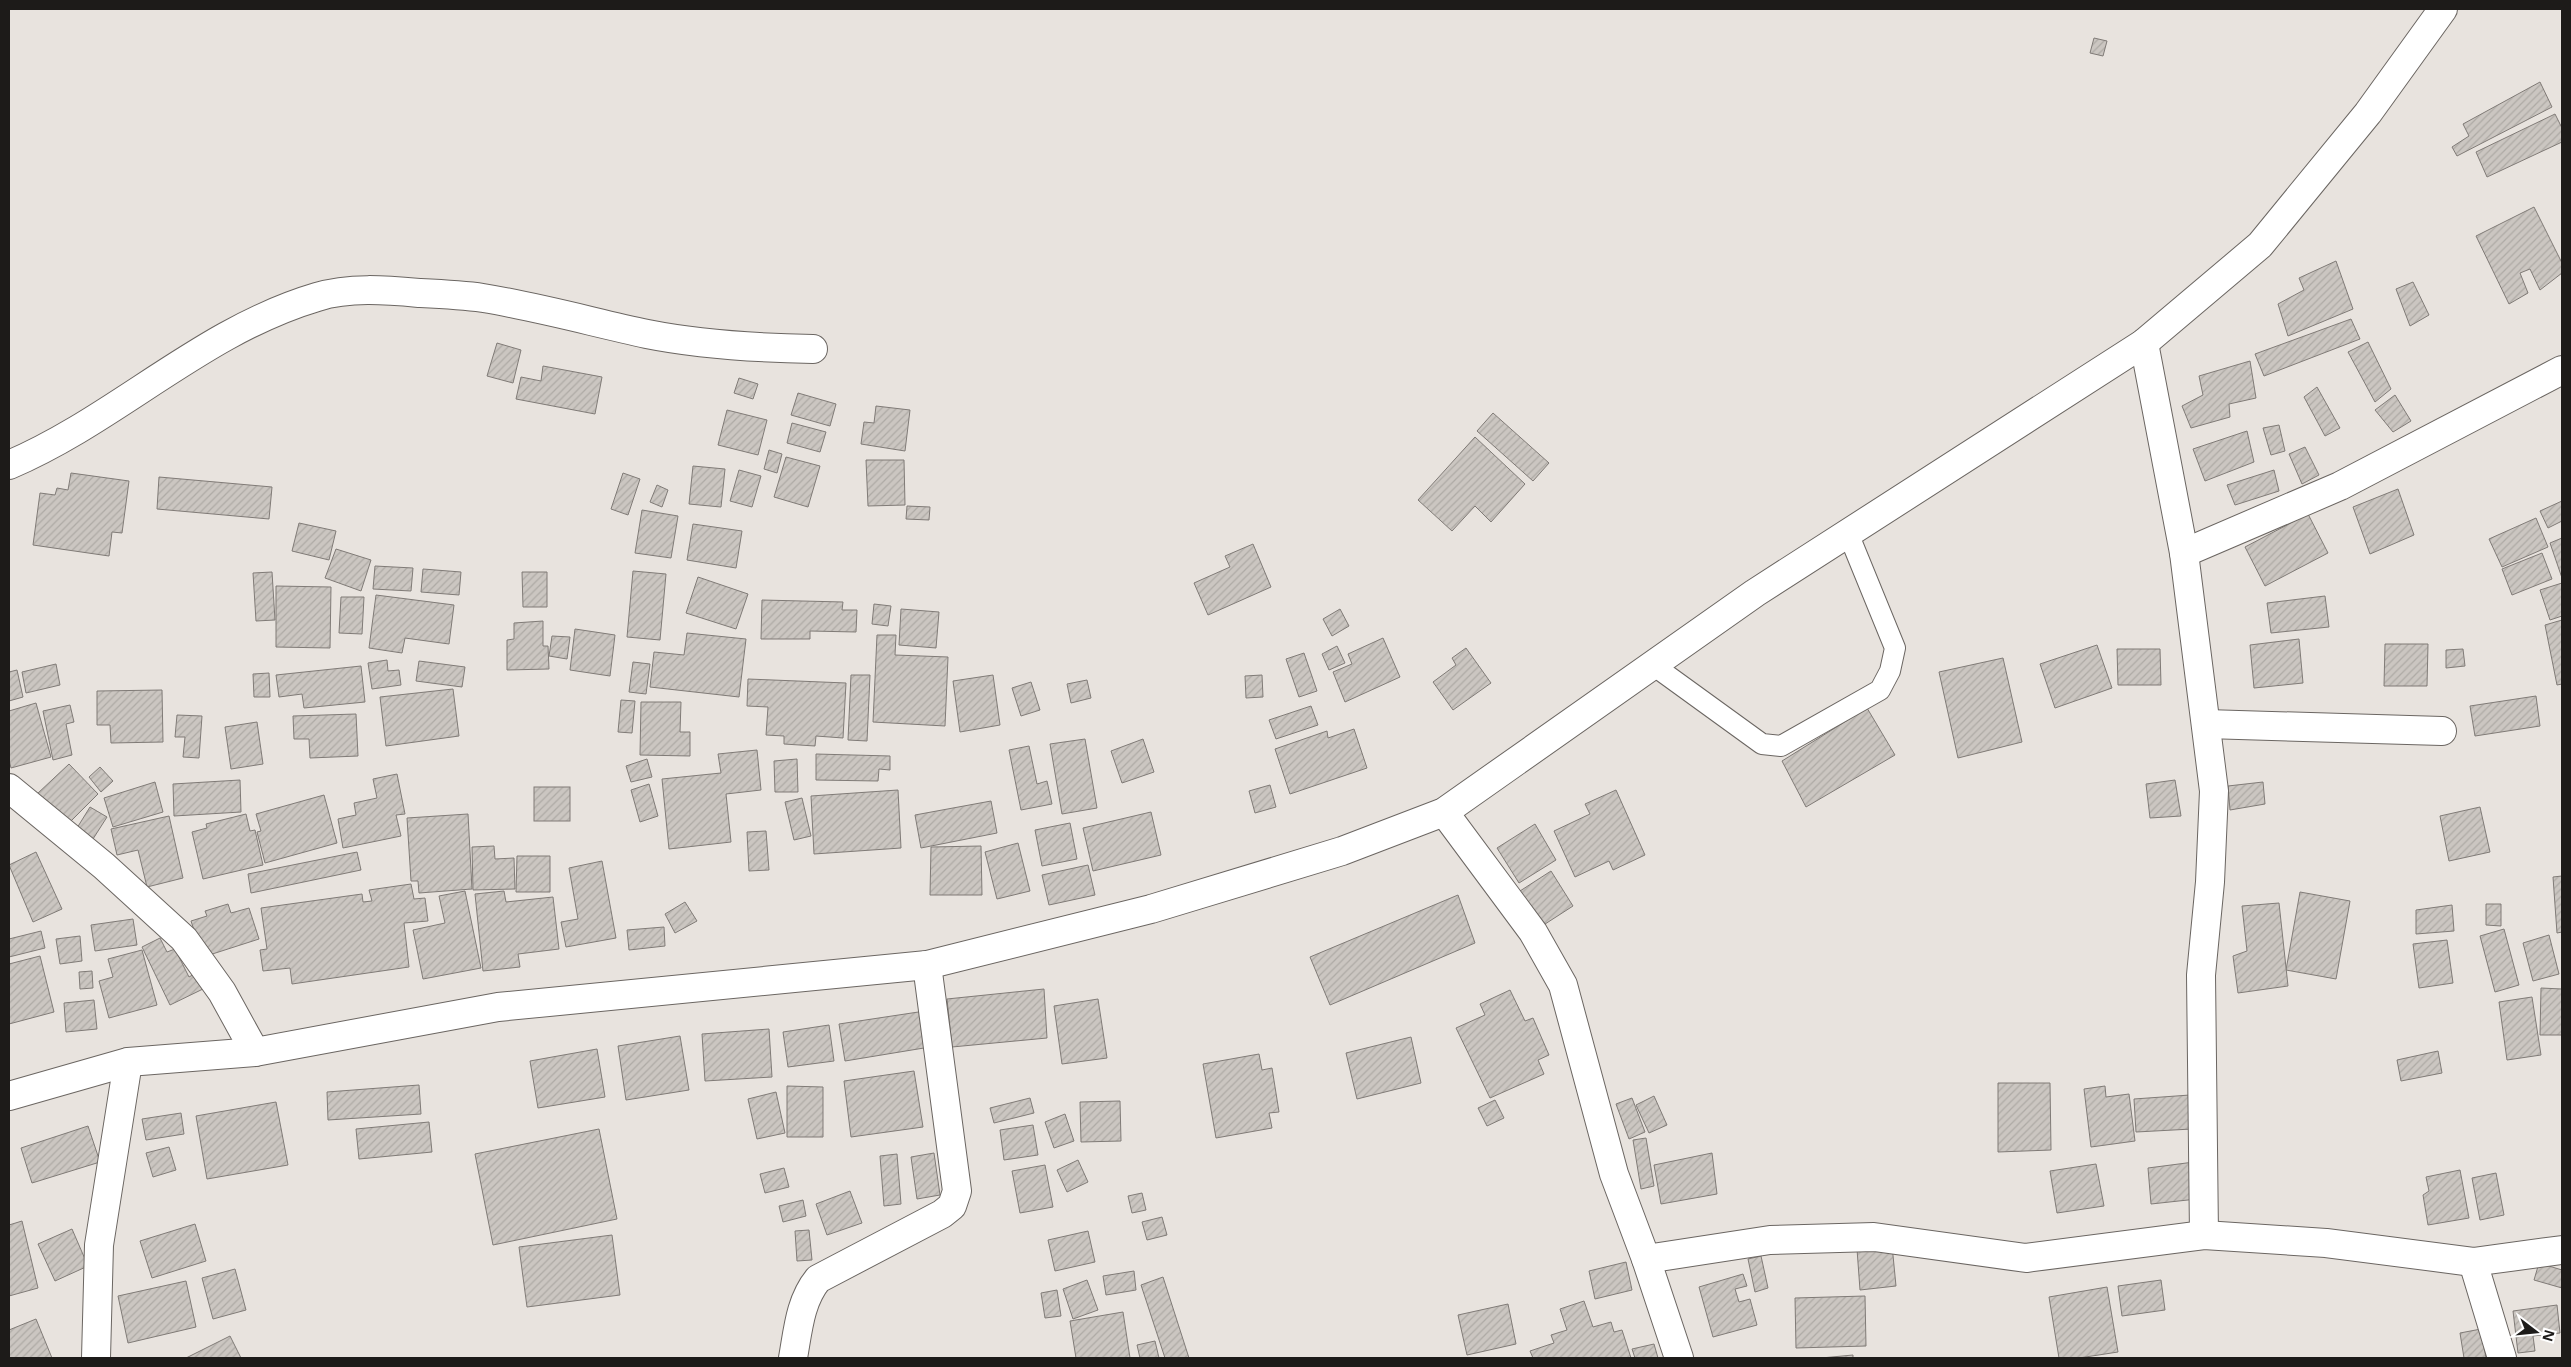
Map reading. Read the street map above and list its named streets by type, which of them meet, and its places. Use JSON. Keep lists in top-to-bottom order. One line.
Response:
{"north":"right"}
